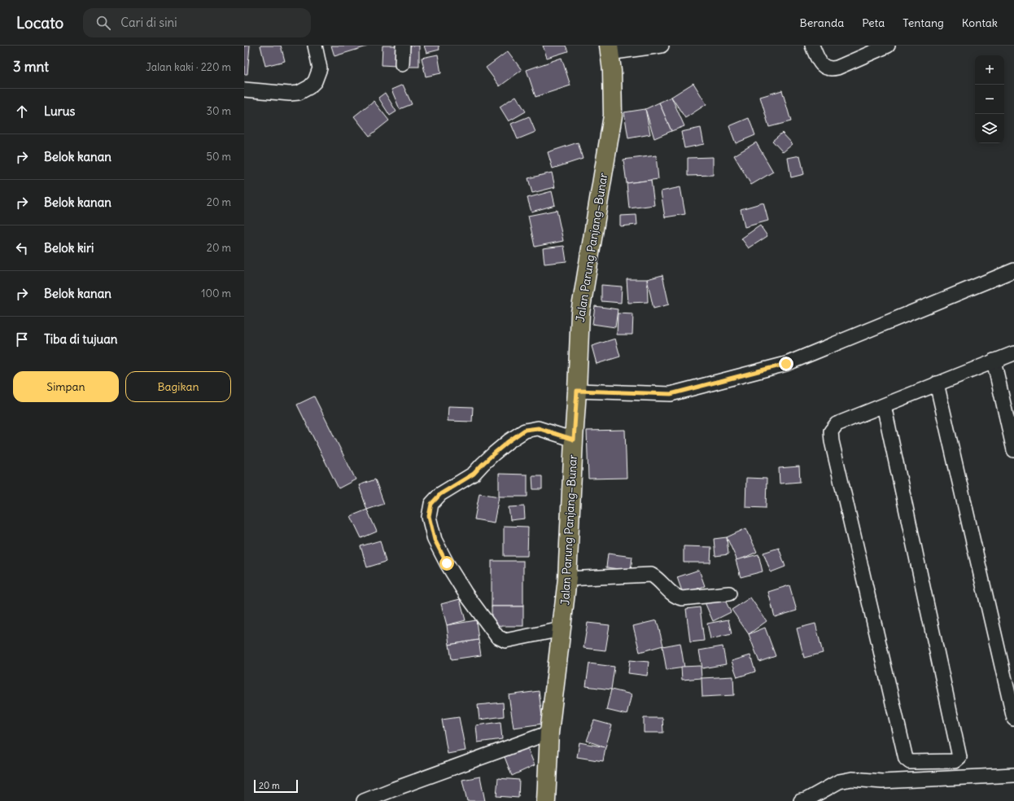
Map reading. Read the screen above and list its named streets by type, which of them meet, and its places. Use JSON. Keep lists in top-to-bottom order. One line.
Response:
{"streets":{"main road":["Jalan Parung Panjang–Bunar"]},"scale_bar":"20 m","page":{"header":"Locato","search":"Cari di sini","nav":["Beranda","Peta","Tentang","Kontak"],"heading":["3 mnt","Jalan kaki · 220 m"],"map_buttons":["+","−"],"list":[["Lurus","30 m"],["Belok kanan","50 m"],["Belok kanan","20 m"],["Belok kiri","20 m"],["Belok kanan","100 m"],"Tiba di tujuan"],"buttons":["Simpan","Bagikan"],"scale":"20 m"}}
